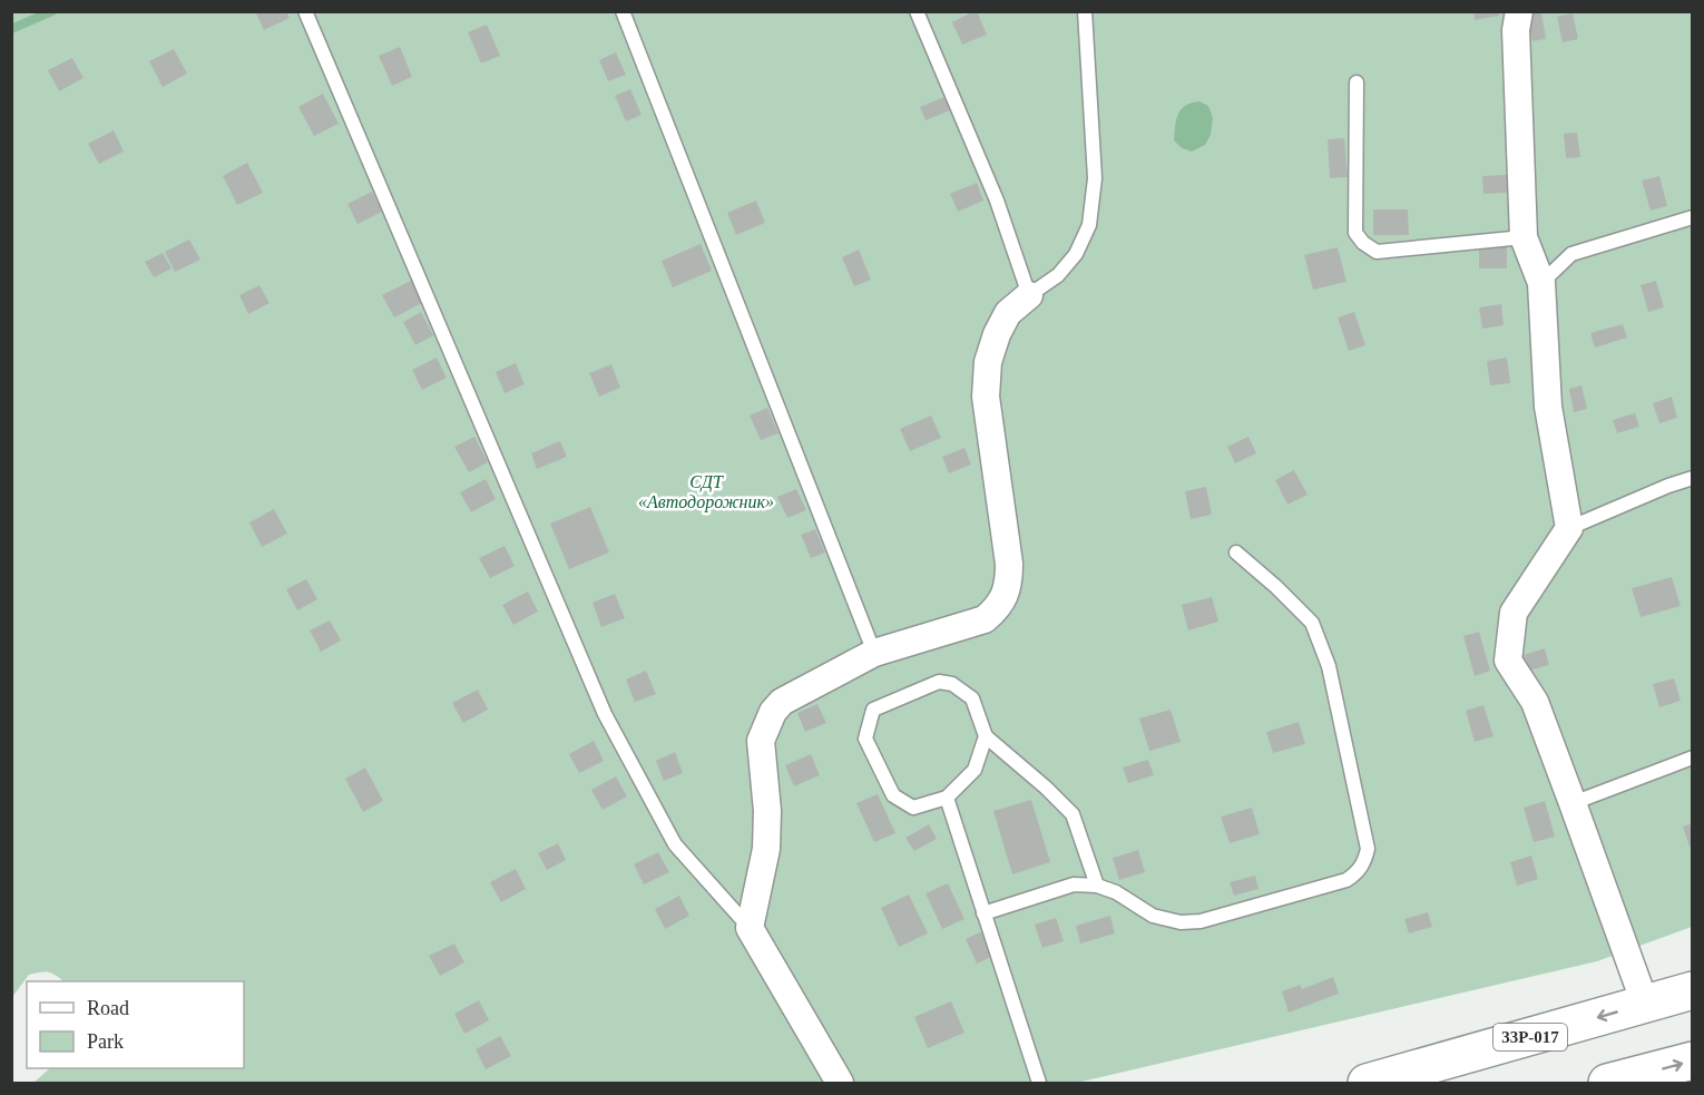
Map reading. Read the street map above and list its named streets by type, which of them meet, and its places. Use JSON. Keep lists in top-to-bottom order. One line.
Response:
{"streets":{"highway":["33Р-017"]},"parks":["СДТ «Автодорожник»"],"legend":["Road","Park"]}
